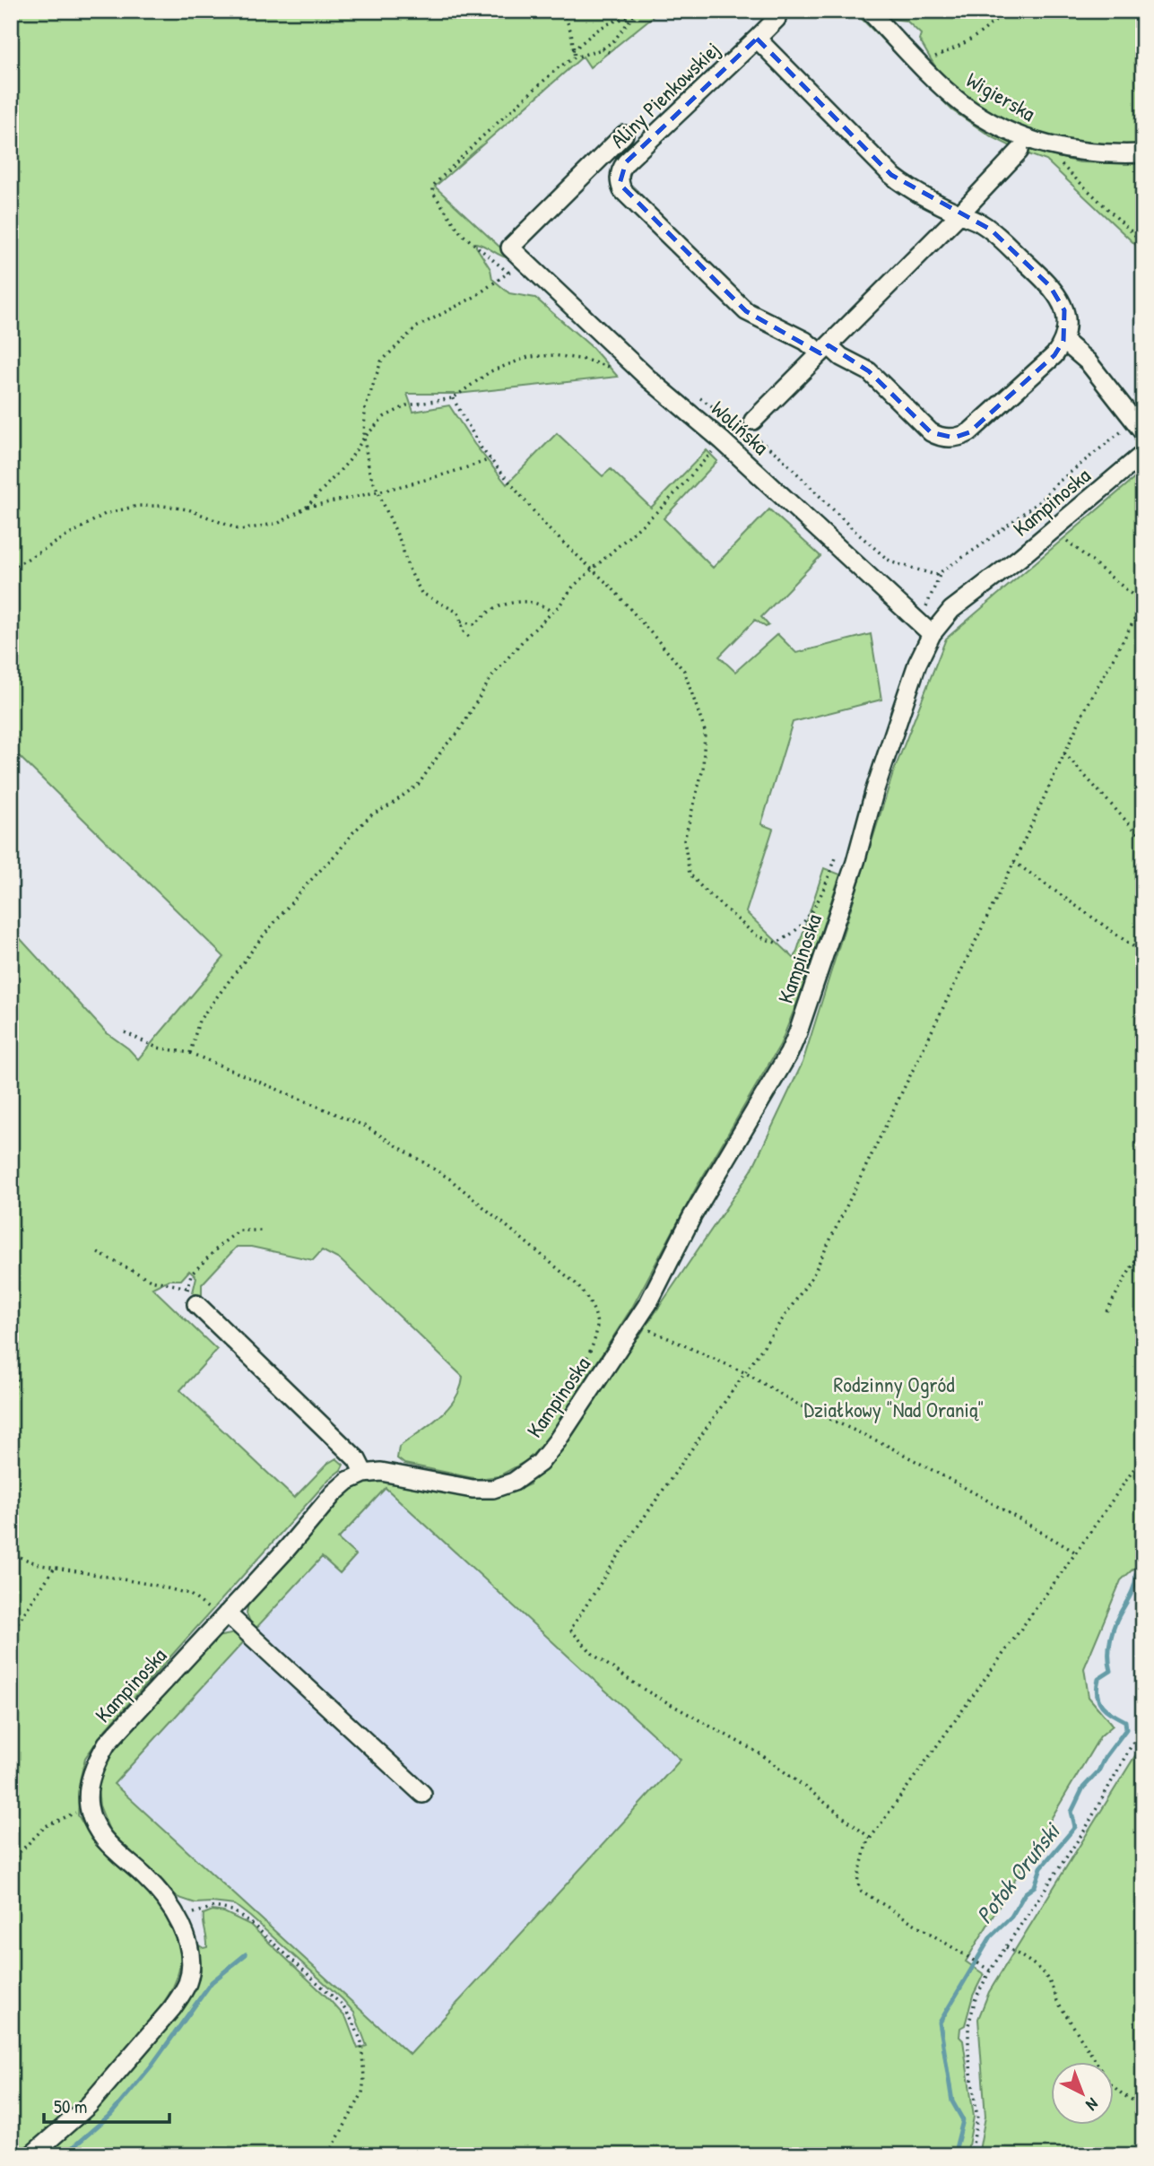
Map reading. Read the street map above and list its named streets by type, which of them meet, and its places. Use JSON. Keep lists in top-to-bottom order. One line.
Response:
{"streets":{"street":["Aliny Pienkowskiej","Wigierska","Wolińska","Kampinoska"]},"crossings":[["Aliny Pienkowskiej","Wolińska"],["Wolińska","Kampinoska"]],"water":["Potok Oruński"],"parks":["Rodzinny Ogród Działkowy \"Nad Oranią\""],"scale_bar":"50 m","north":"bottom right"}
